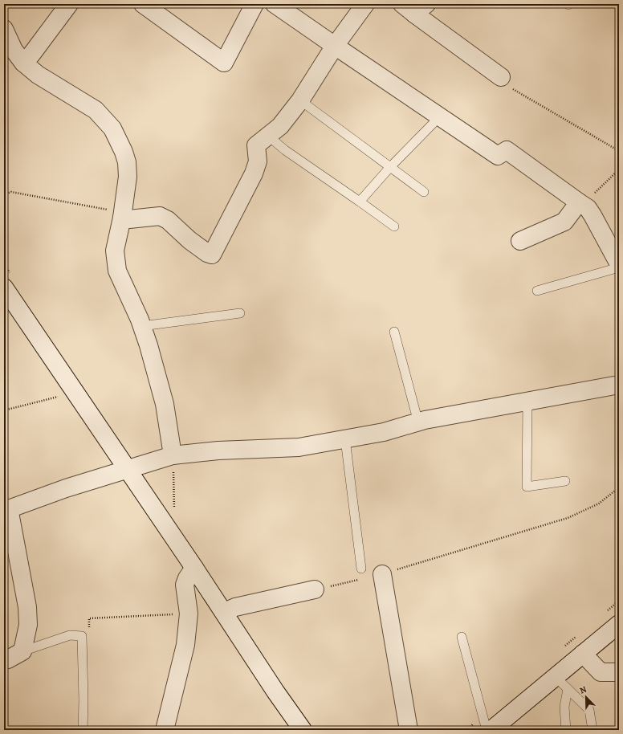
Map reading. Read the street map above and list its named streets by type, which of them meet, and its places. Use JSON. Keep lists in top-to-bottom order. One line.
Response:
{"north":"top left"}
